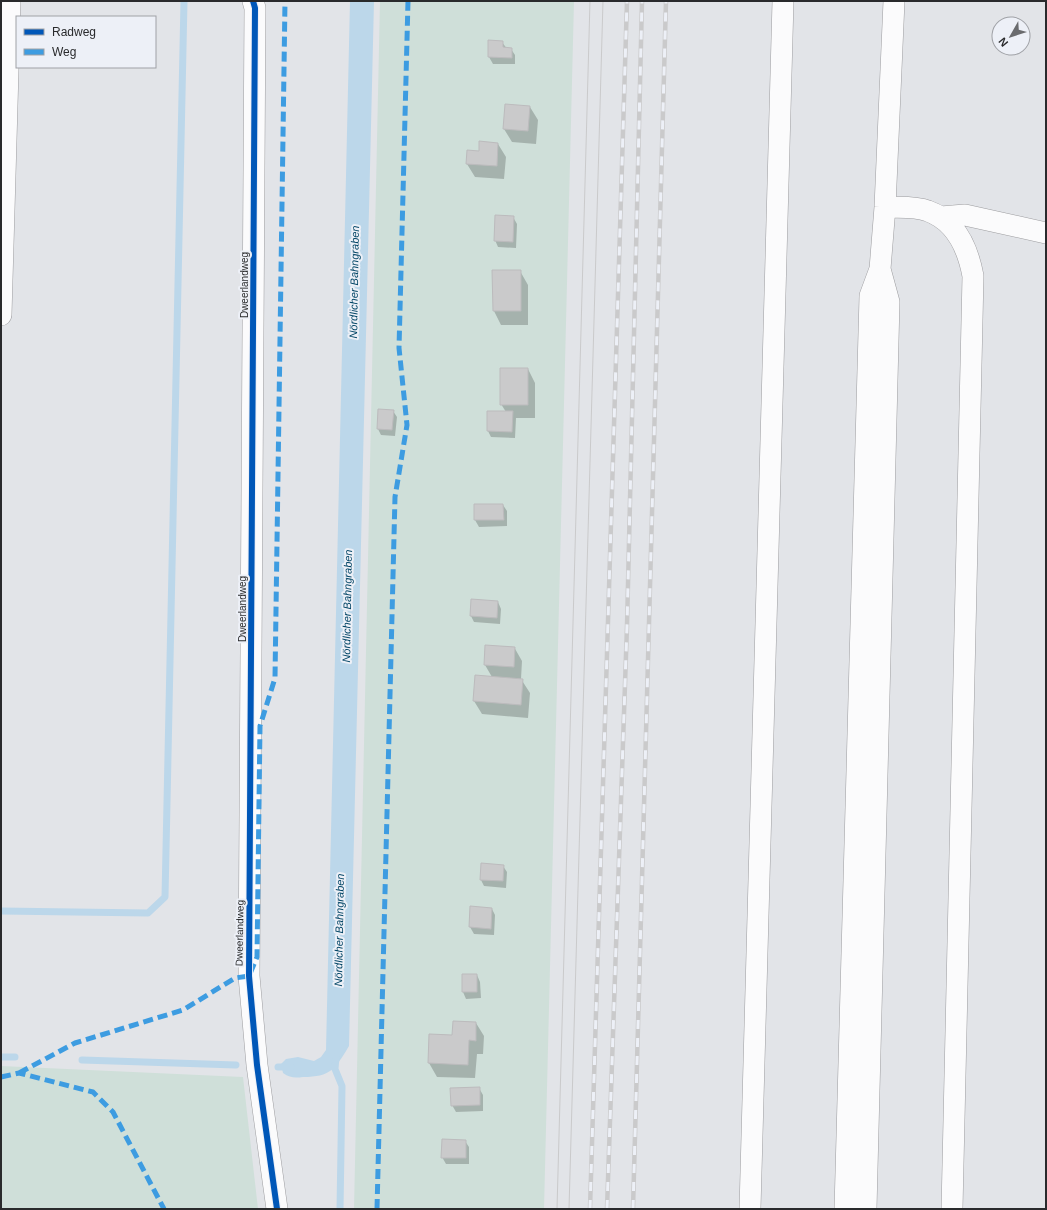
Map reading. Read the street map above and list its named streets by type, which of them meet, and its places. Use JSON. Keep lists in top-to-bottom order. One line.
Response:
{"streets":{"street":["Dweerlandweg"]},"water":["Nördlicher Bahngraben"],"legend":["Radweg","Weg"],"north":"bottom left"}
